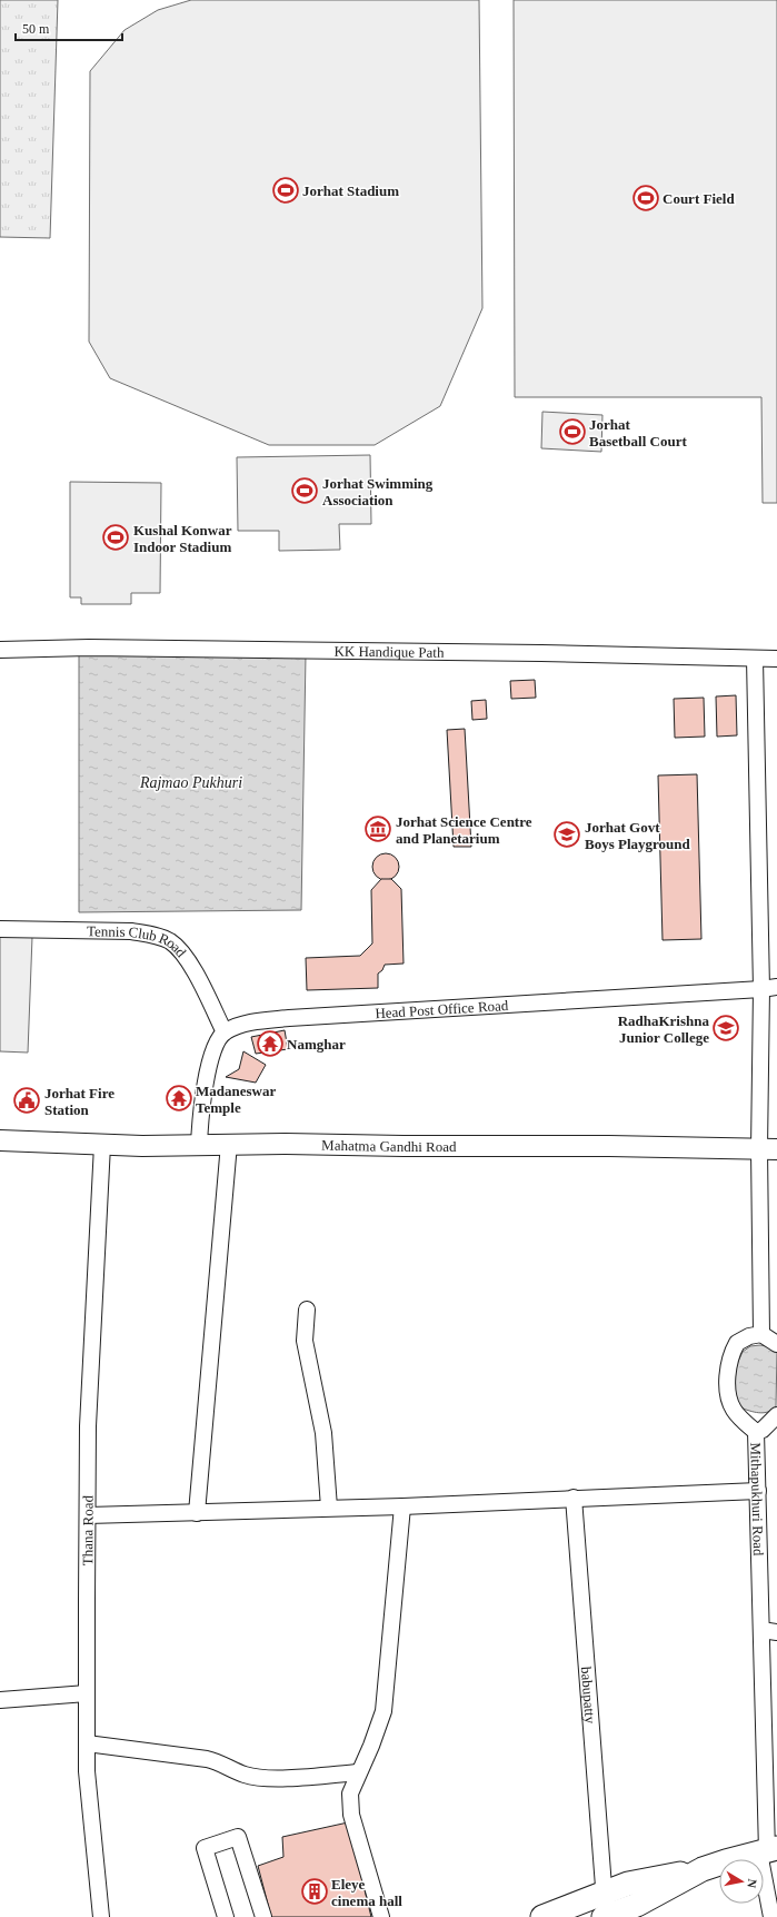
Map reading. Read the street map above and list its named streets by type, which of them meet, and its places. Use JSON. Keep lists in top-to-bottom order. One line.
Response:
{"streets":{"main road":["Mahatma Gandhi Road"],"street":["KK Handique Path","Tennis Club Road","Head Post Office Road","Mithapukhuri Road","Thana Road","babupatty"]},"crossings":[["Tennis Club Road","Head Post Office Road"],["Mahatma Gandhi Road","Thana Road"]],"water":["Rajmao Pukhuri"],"places":{"sports":["Jorhat Stadium","Court Field","Jorhat Basetball Court","Jorhat Swimming Association","Kushal Konwar Indoor Stadium"],"museum":["Jorhat Science Centre and Planetarium"],"school or university":["Jorhat Govt Boys Playground","RadhaKrishna Junior College"],"temple":["Namghar","Madaneswar Temple"],"public building":["Jorhat Fire Station"],"building":["Eleye cinema hall"]},"scale_bar":"50 m","north":"right"}
